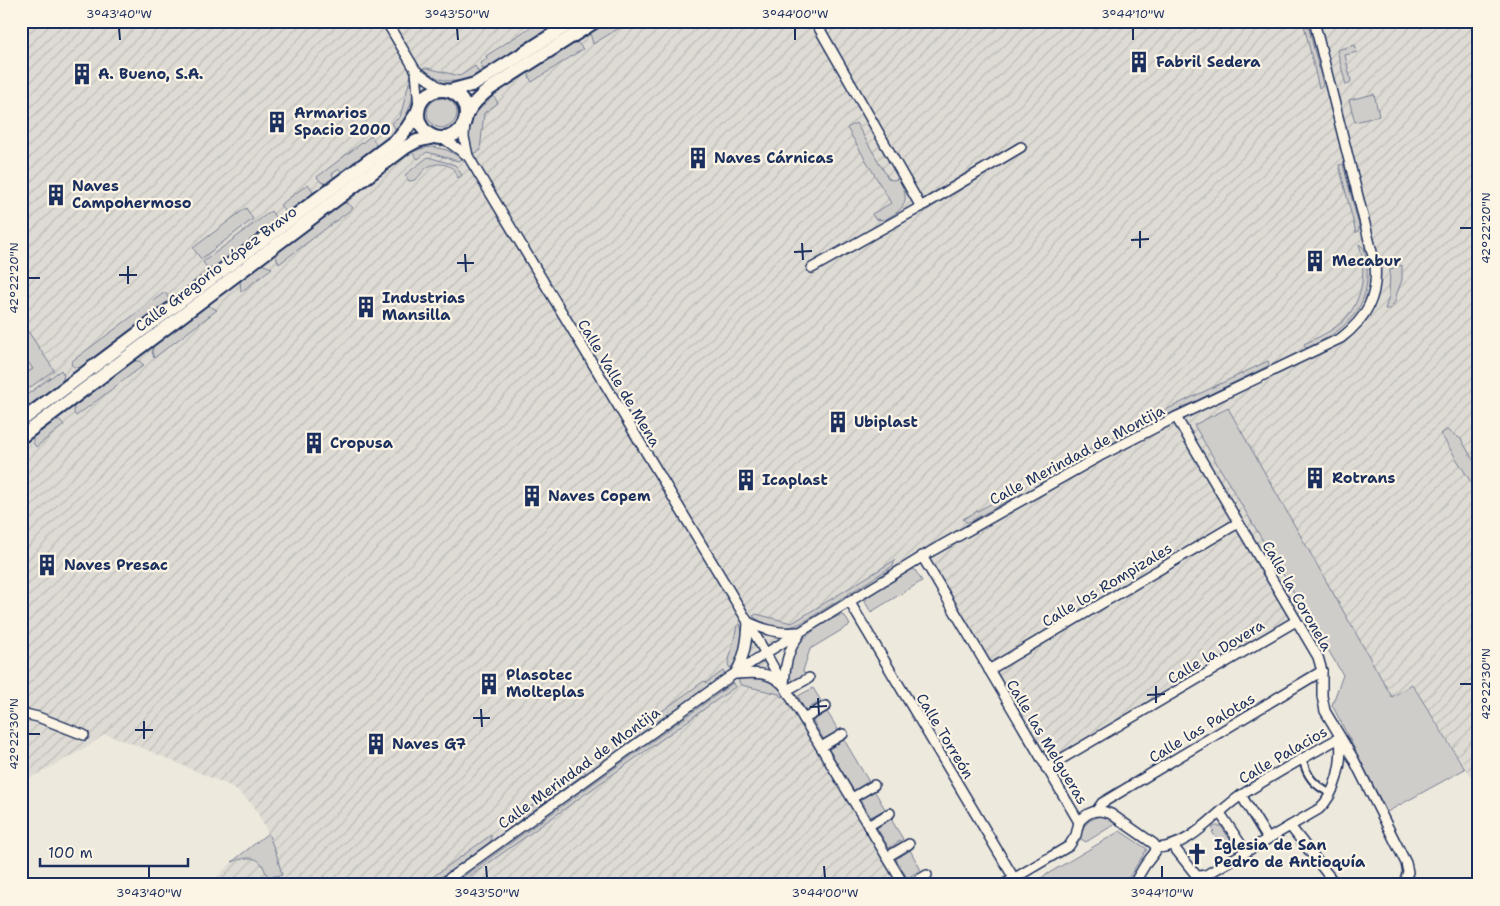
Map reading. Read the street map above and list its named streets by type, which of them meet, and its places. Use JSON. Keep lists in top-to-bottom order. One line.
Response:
{"streets":{"main road":["Calle Gregorio López Bravo"],"street":["Calle Valle de Mena","Calle Merindad de Montija","Calle los Rompizales","Calle la Coronela","Calle la Dovera","Calle las Palotas","Calle Torreón","Calle las Melgueras","Calle Palacios"]},"crossings":[["Calle Gregorio López Bravo","Calle Valle de Mena"],["Calle Valle de Mena","Calle Merindad de Montija"],["Calle Merindad de Montija","Calle la Coronela"],["Calle Merindad de Montija","Calle Torreón"],["Calle Merindad de Montija","Calle las Melgueras"],["Calle los Rompizales","Calle la Coronela"],["Calle los Rompizales","Calle las Melgueras"],["Calle la Coronela","Calle la Dovera"],["Calle la Coronela","Calle las Palotas"],["Calle la Coronela","Calle Palacios"],["Calle la Dovera","Calle las Melgueras"],["Calle las Palotas","Calle las Melgueras"],["Calle las Melgueras","Calle Palacios"]],"places":{"building":["Fabril Sedera","A. Bueno, S.A.","Armarios Spacio 2000","Naves Cárnicas","Naves Campohermoso","Mecabur","Industrias Mansilla","Ubiplast","Cropusa","Rotrans","Icaplast","Naves Copem","Naves Presac","Plasotec Molteplas","Naves G7"],"church":["Iglesia de San Pedro de Antioquía"]},"scale_bar":"100 m","coordinates":["3°43'40\"W","3°43'50\"W","3°44'00\"W","3°44'10\"W","42°22'20\"N","42°22'30\"N"]}
